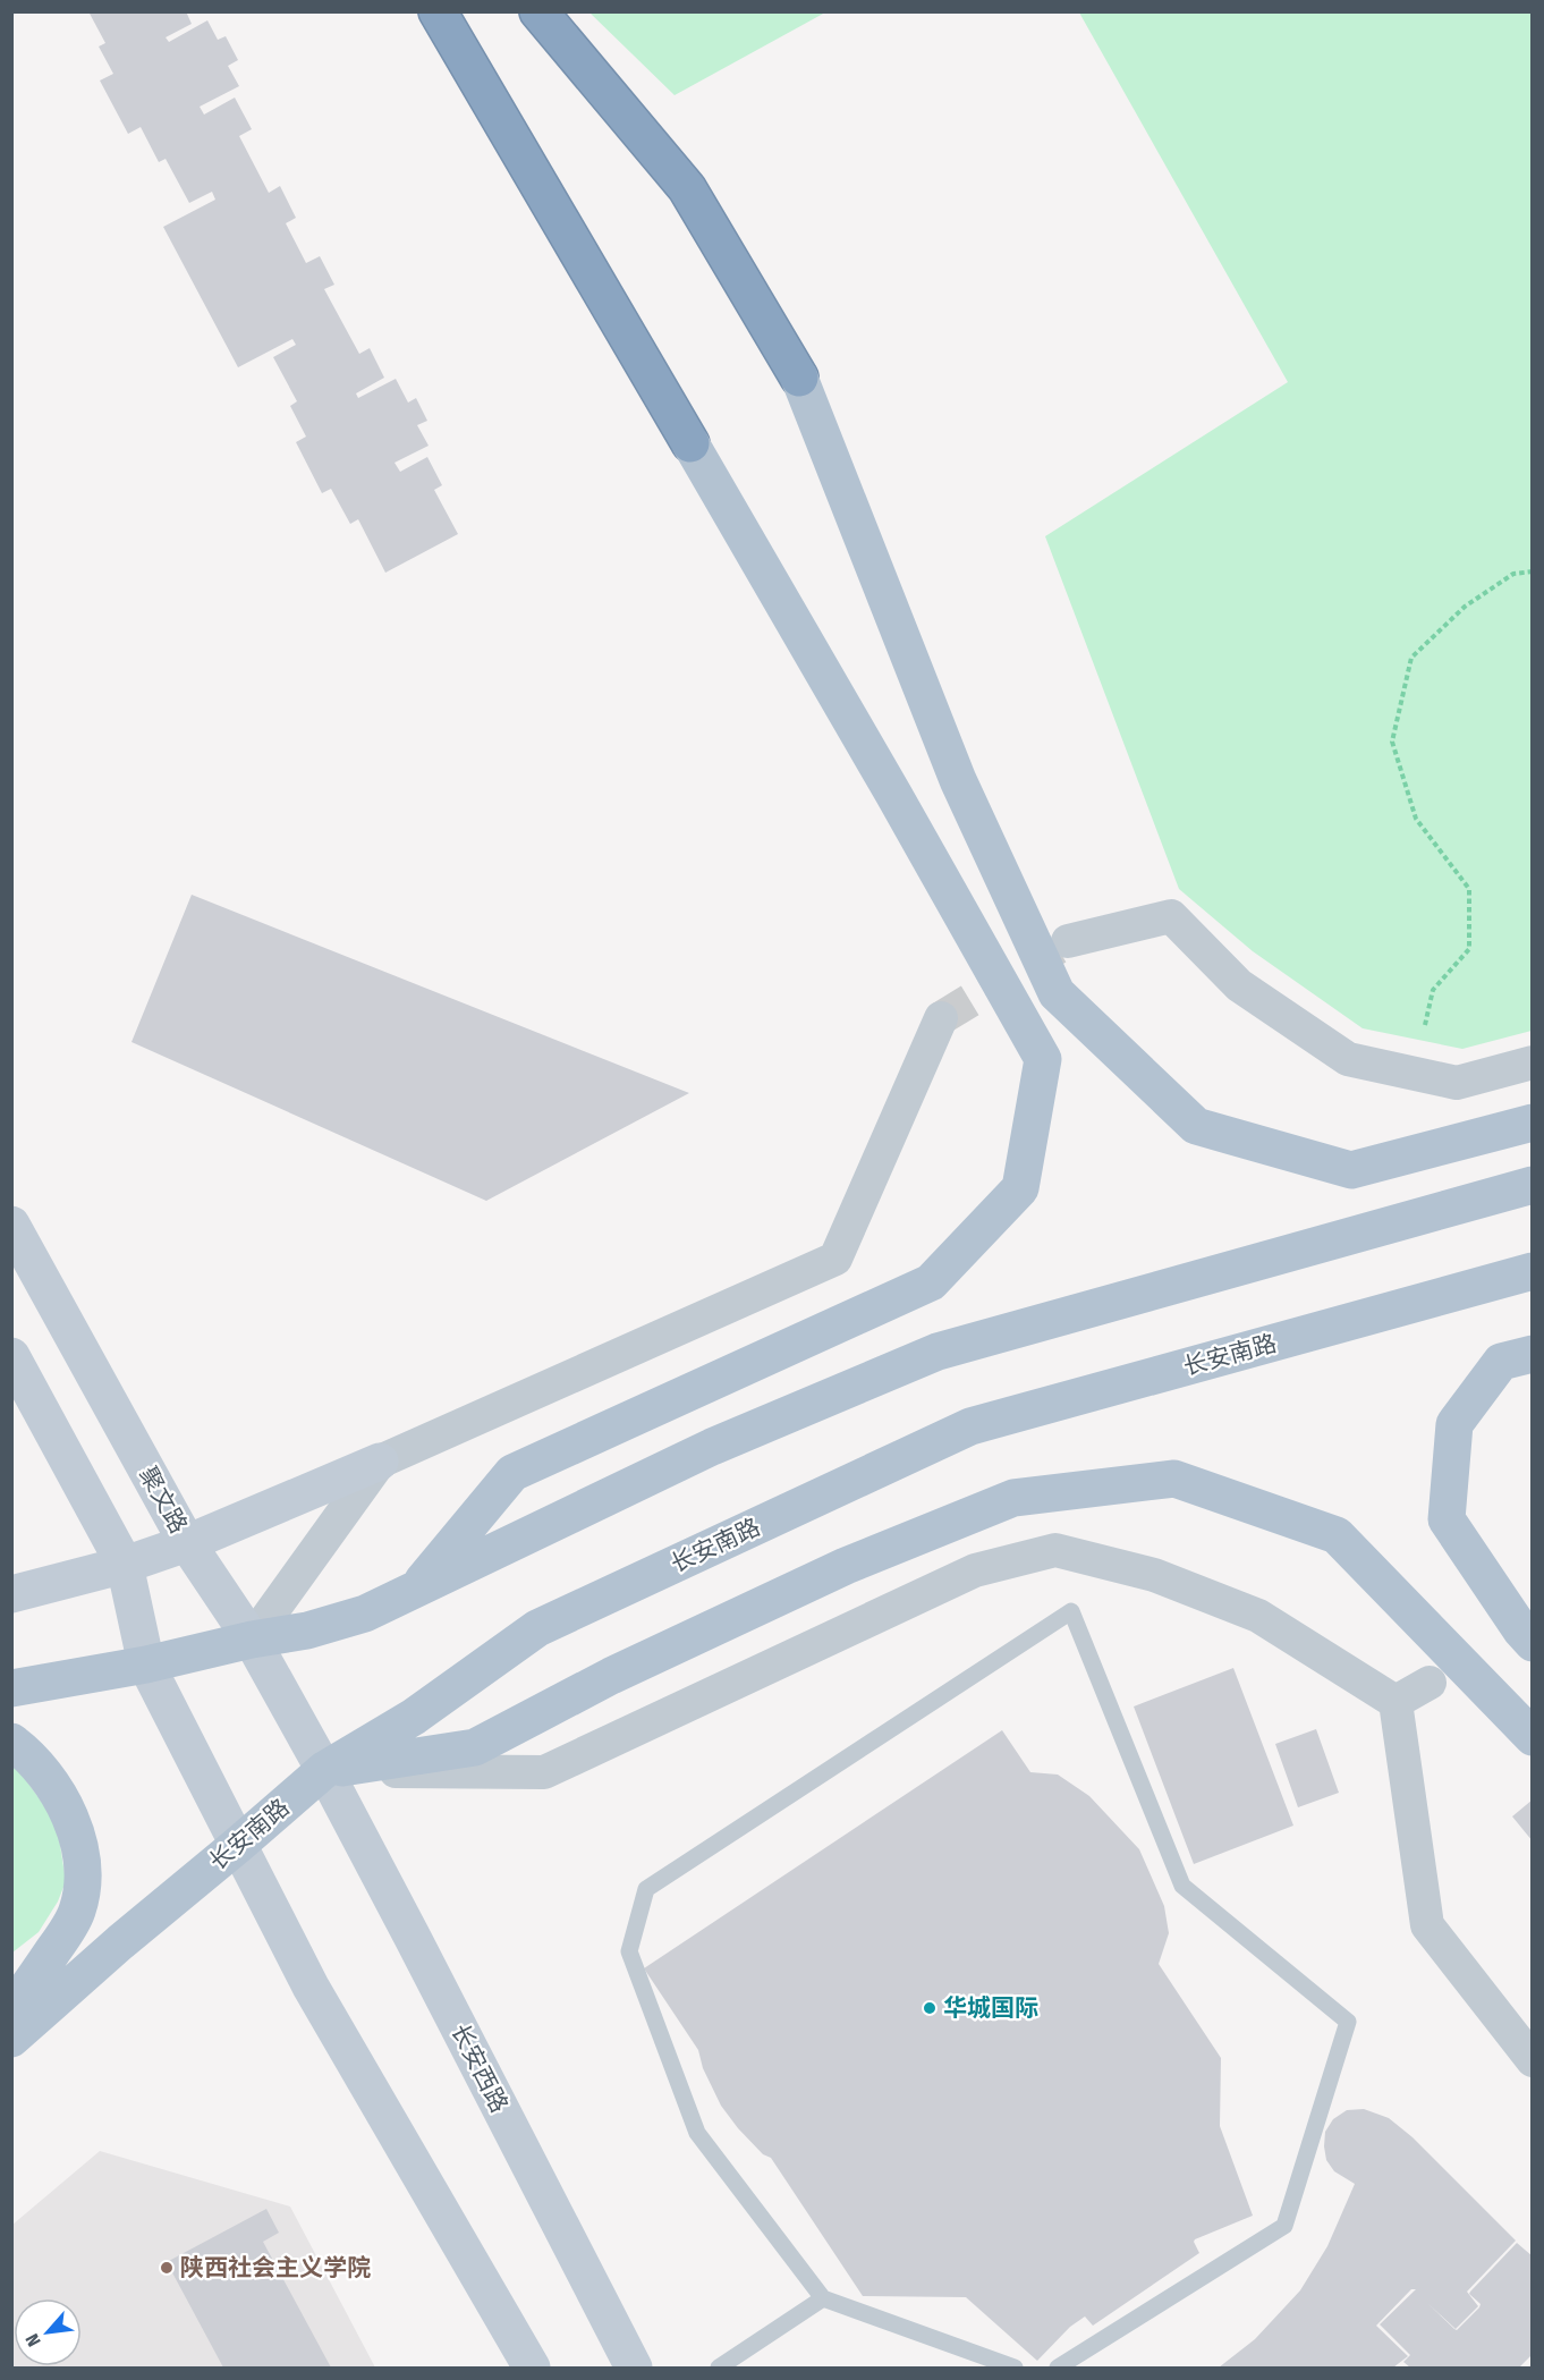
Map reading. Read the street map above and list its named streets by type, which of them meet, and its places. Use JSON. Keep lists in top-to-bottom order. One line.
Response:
{"streets":{"main road":["长安南路","聚文路","长安西路"]},"crossings":[["长安南路","聚文路"],["长安南路","长安西路"],["聚文路","长安西路"]],"places":["华城国际","陕西社会主义学院"],"north":"bottom left"}
